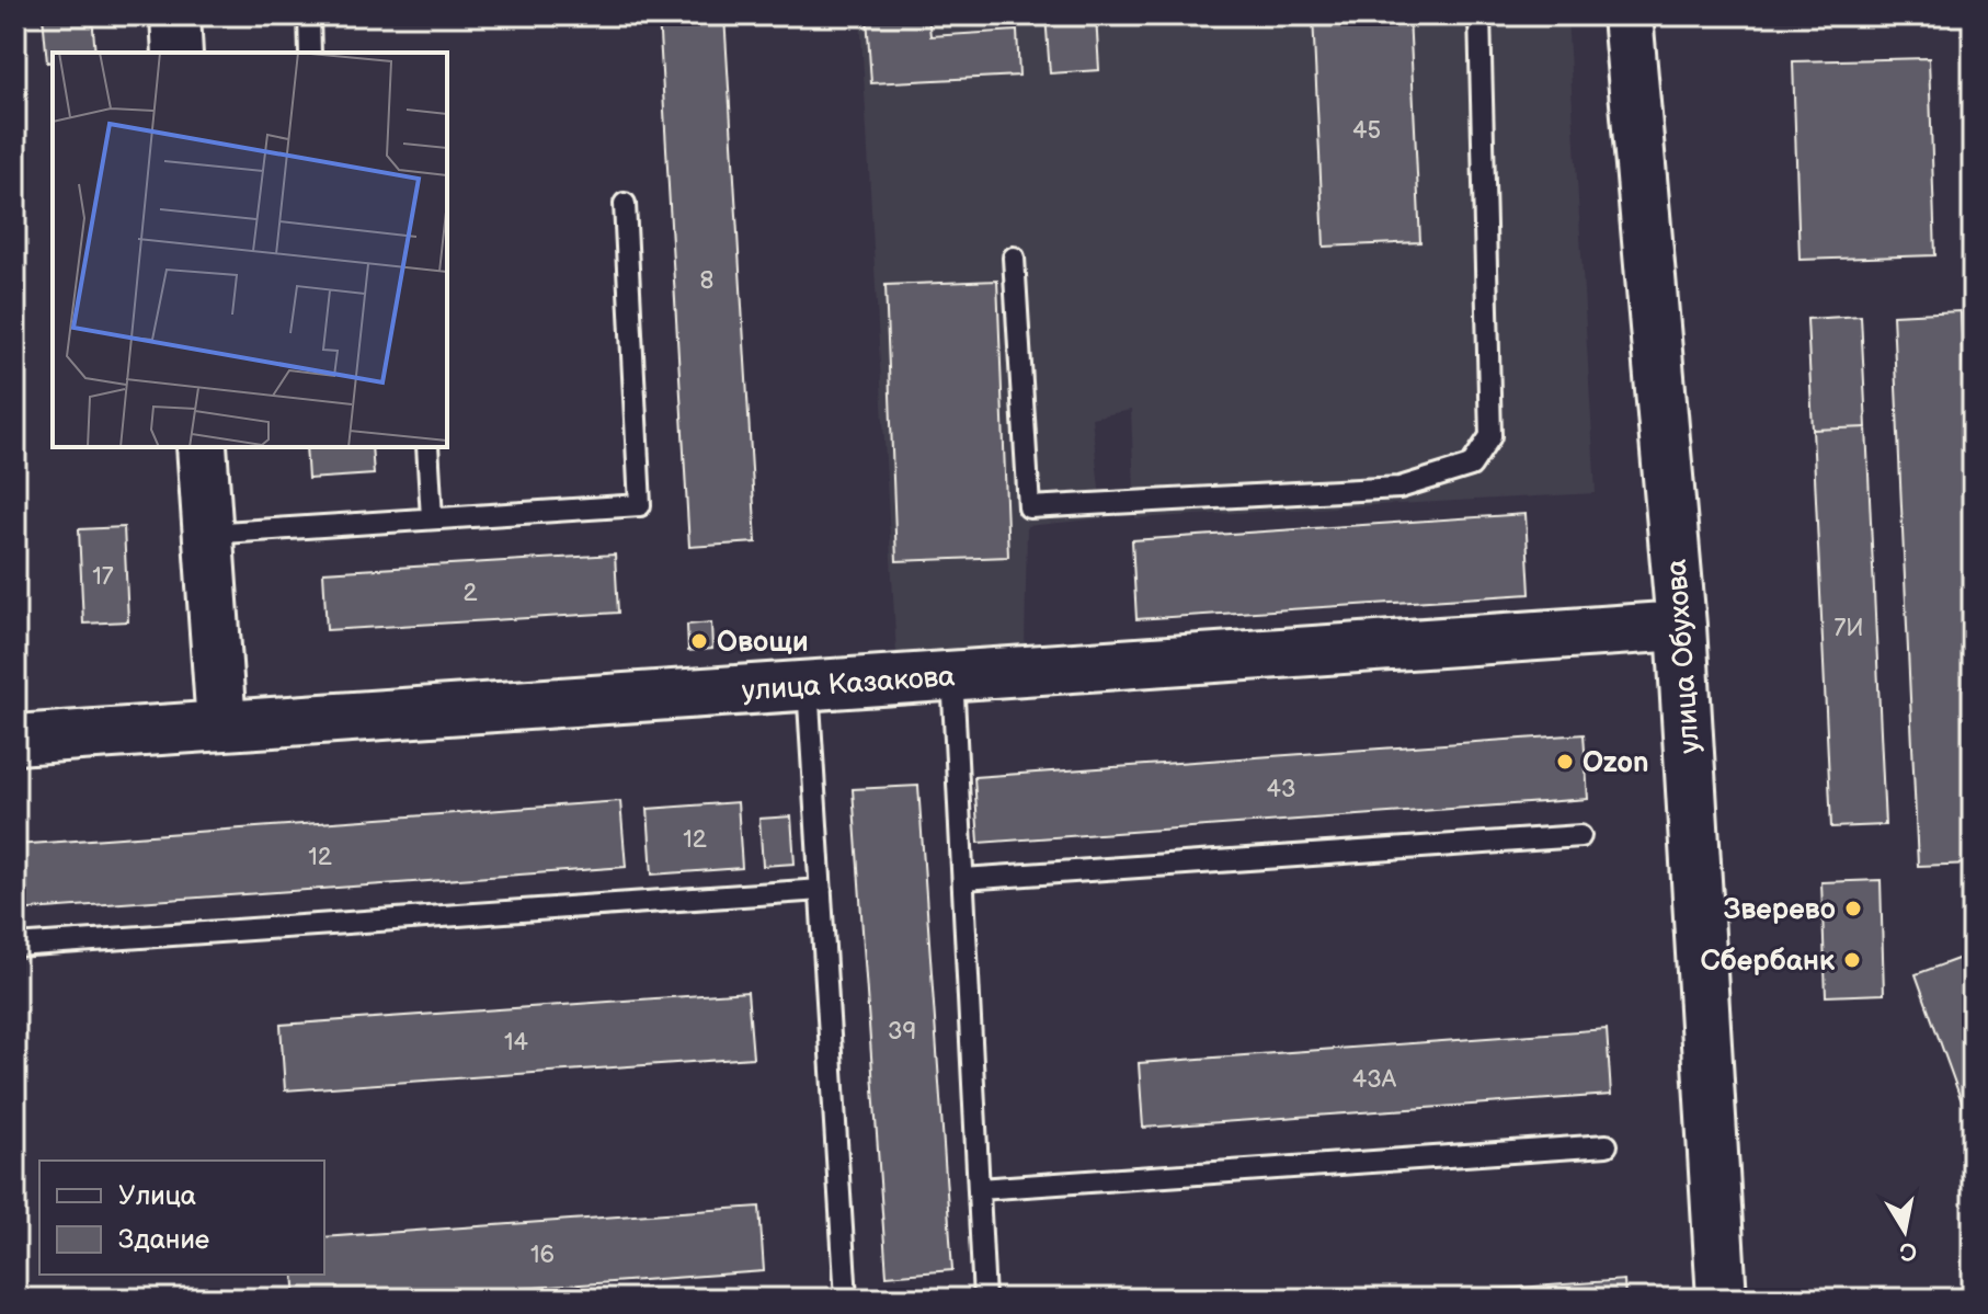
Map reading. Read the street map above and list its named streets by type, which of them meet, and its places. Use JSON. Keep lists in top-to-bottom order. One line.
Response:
{"streets":{"street":["улица Обухова","улица Казакова"]},"crossings":[["улица Обухова","улица Казакова"]],"places":["Овощи","Ozon","Зверево","Сбербанк"],"house_numbers":["45","8","17","2","7И","43","12","12","39","14","43А","16"],"legend":["Улица","Здание"],"north":"bottom"}
